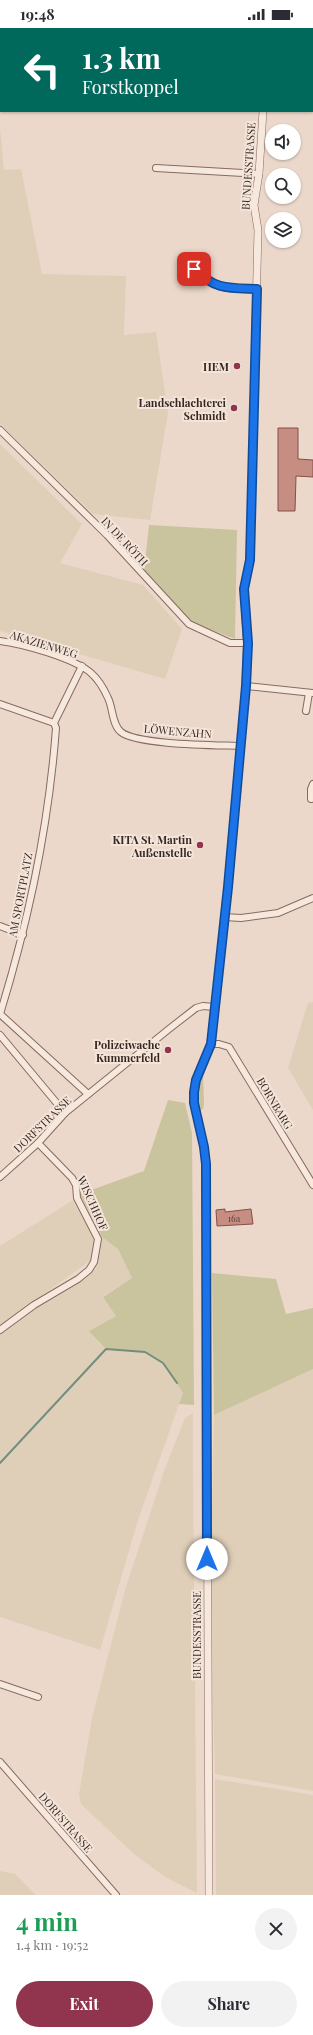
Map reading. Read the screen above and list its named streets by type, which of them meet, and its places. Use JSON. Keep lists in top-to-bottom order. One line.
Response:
{"streets":{"street":["BUNDESSTRASSE","IN DE RÖTH","AKAZIENWEG","LÖWENZAHN","AM SPORTPLATZ","BORNBARG","DORFSTRASSE","WISCHHOF"]},"crossings":[["BUNDESSTRASSE","IN DE RÖTH"],["BUNDESSTRASSE","LÖWENZAHN"],["BUNDESSTRASSE","BORNBARG"],["BUNDESSTRASSE","DORFSTRASSE"],["AKAZIENWEG","LÖWENZAHN"],["AKAZIENWEG","AM SPORTPLATZ"],["LÖWENZAHN","AM SPORTPLATZ"],["AM SPORTPLATZ","DORFSTRASSE"],["DORFSTRASSE","WISCHHOF"]],"places":["HEM","Landschlachterei Schmidt","KITA St. Martin Außenstelle","Polizeiwache Kummerfeld"],"house_numbers":["16a"],"page":{"status":"19:48","turn":["1.3 km","Forstkoppel"],"heading":["4 min","1.4 km · 19:52"],"buttons":["Exit","Share"]}}
